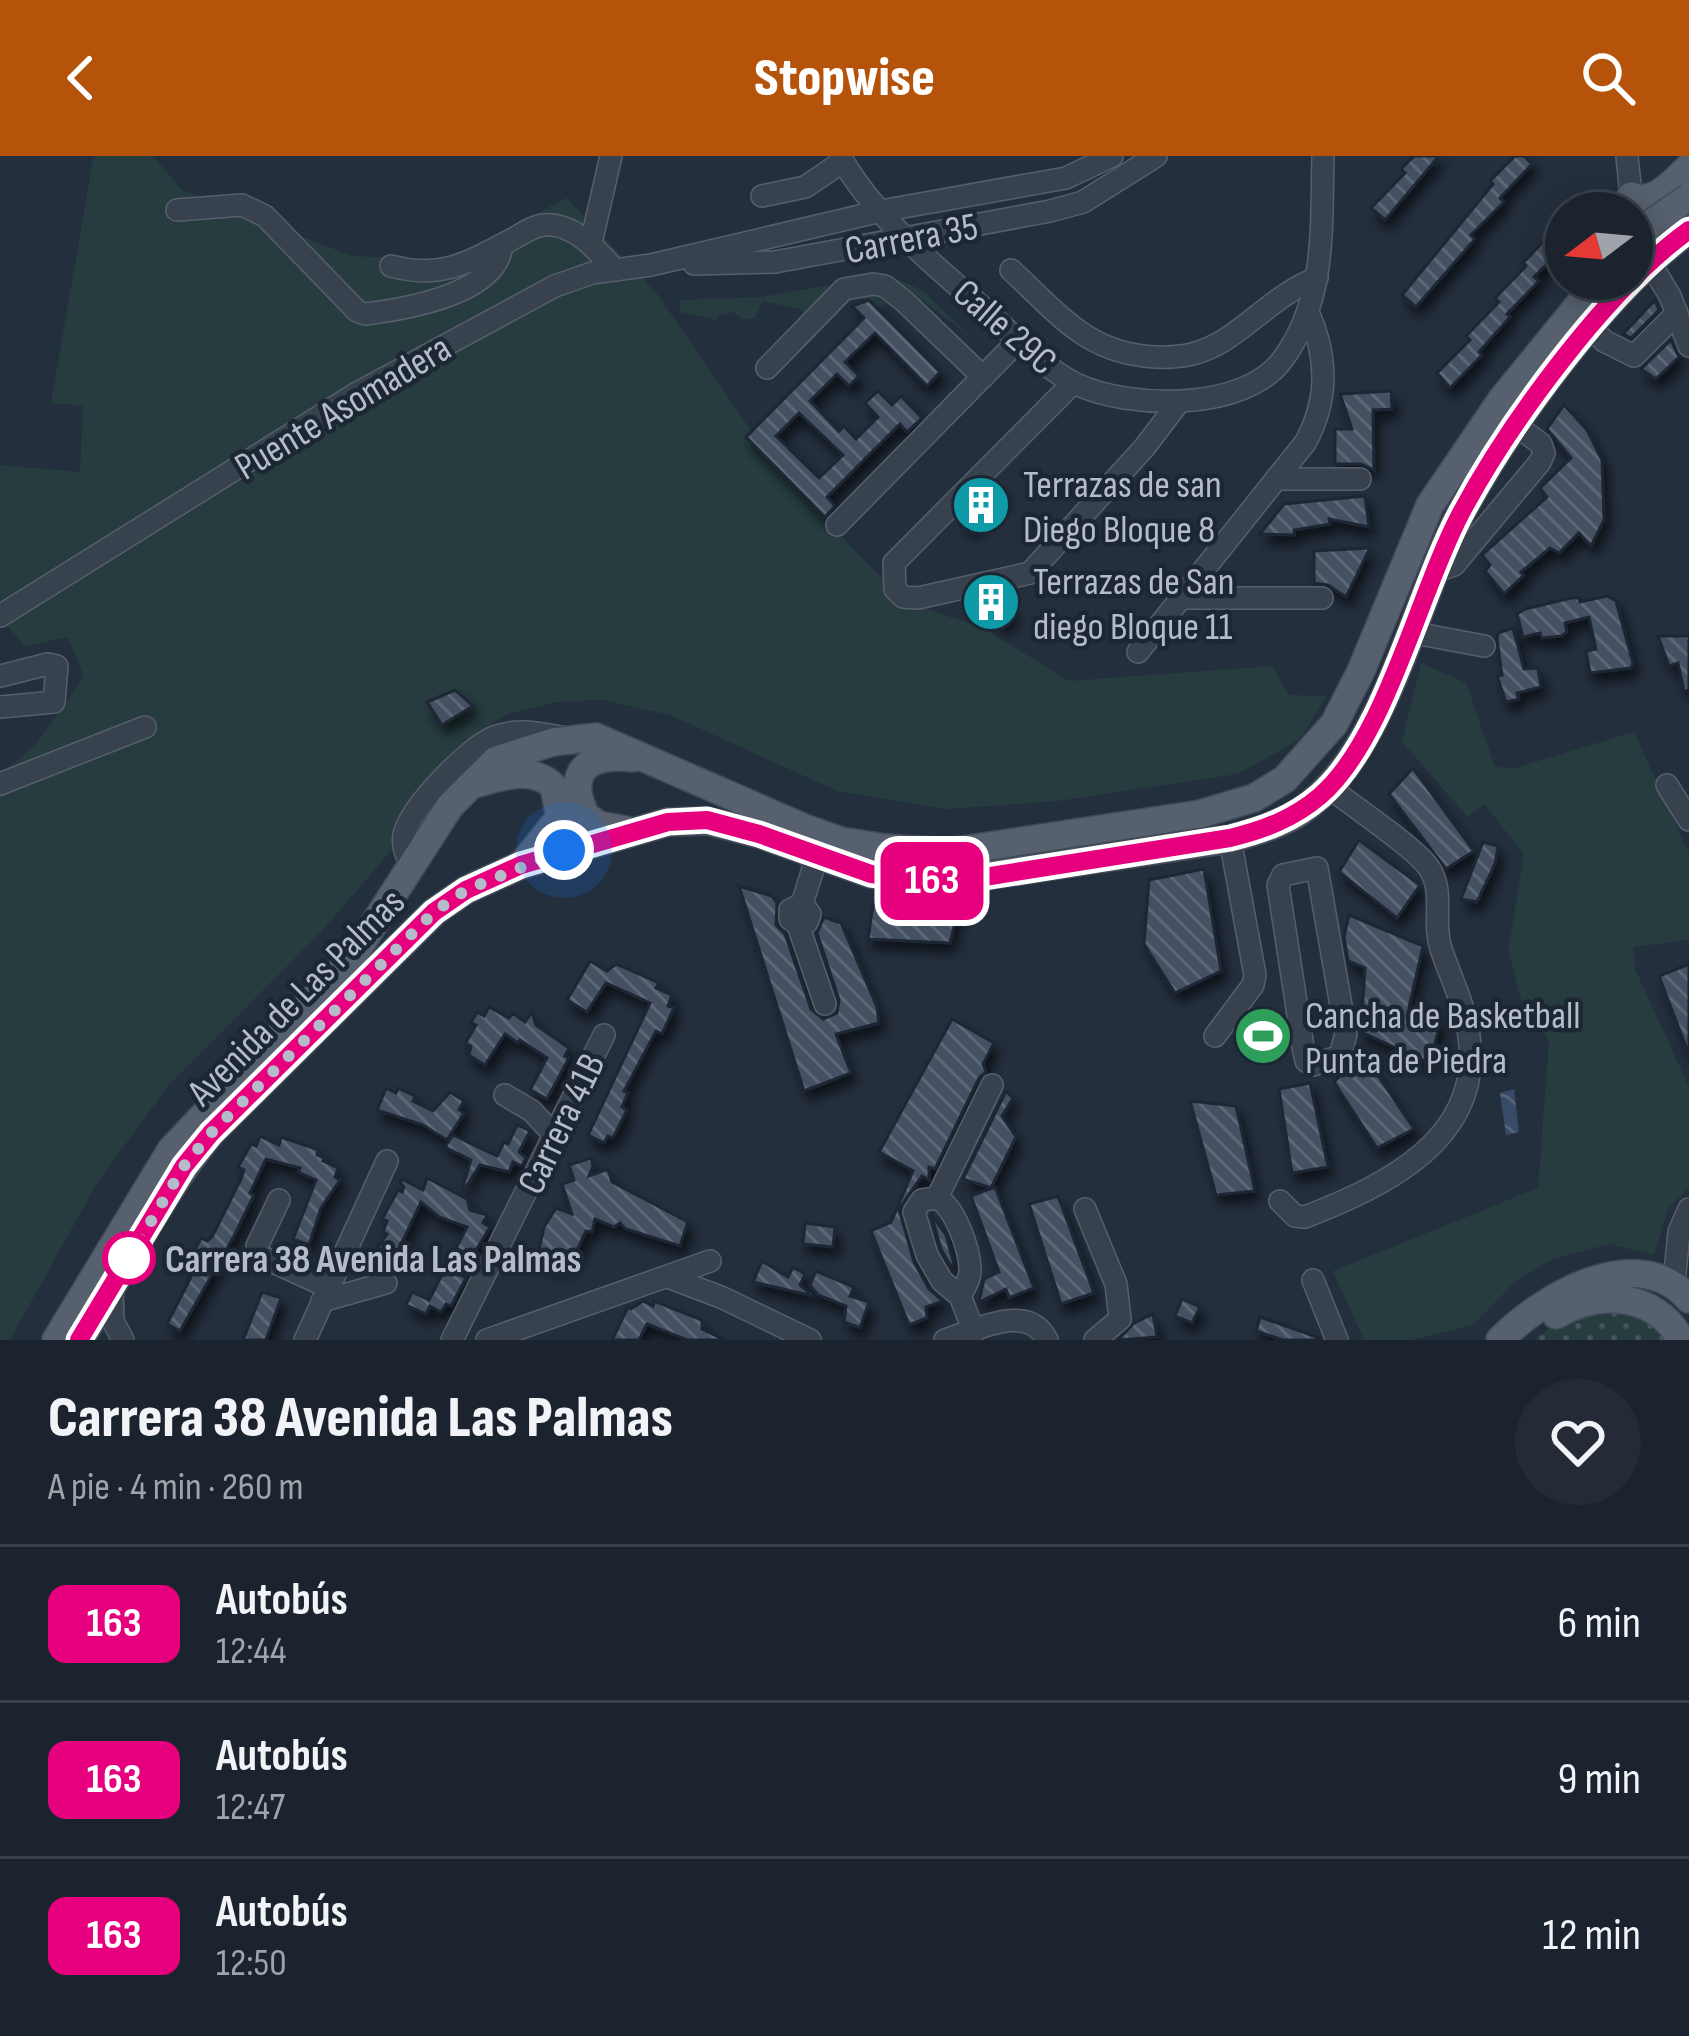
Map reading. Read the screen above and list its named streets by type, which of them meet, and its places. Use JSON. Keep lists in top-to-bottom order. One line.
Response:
{"streets":{"main road":["Avenida de Las Palmas"],"street":["Carrera 35","Calle 29C","Puente Asomadera","Carrera 41B"]},"crossings":[["Carrera 35","Calle 29C"],["Carrera 35","Puente Asomadera"]],"places":{"building":["Terrazas de san Diego Bloque 8","Terrazas de San diego Bloque 11"],"sports":["Cancha de Basketball Punta de Piedra"],"other":["Carrera 38 Avenida Las Palmas"]},"lines":["bus line 163"],"north":"left","page":{"header":"Stopwise","on_map":"163","heading":["Carrera 38 Avenida Las Palmas","A pie · 4 min · 260 m"],"list":[{"mark":"163","name":"Autobús","note":"12:44","value":"6 min"},{"mark":"163","name":"Autobús","note":"12:47","value":"9 min"},{"mark":"163","name":"Autobús","note":"12:50","value":"12 min"}]}}
